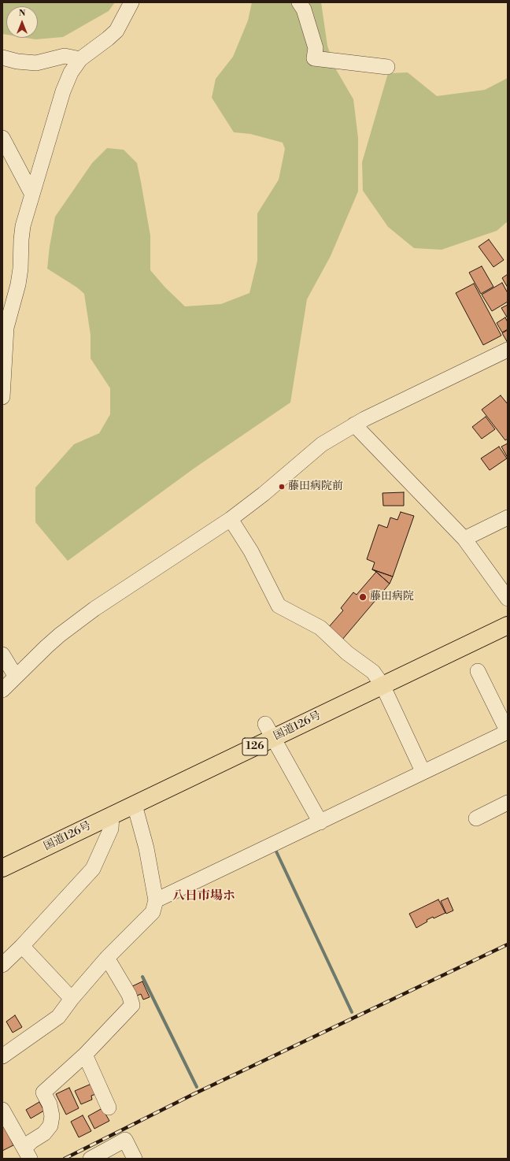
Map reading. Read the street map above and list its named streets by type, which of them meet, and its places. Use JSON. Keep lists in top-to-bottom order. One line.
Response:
{"streets":{"highway":["国道126号","126"]},"districts":["八日市場ホ"],"places":["藤田病院前","藤田病院"],"north":"top"}
